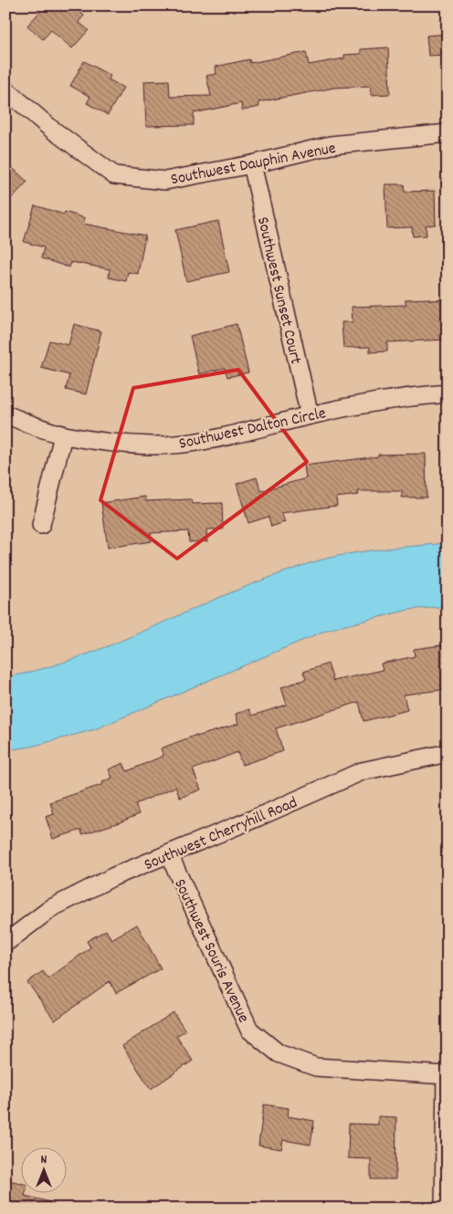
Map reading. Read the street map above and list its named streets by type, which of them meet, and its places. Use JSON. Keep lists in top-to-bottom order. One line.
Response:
{"streets":{"street":["Southwest Dauphin Avenue","Southwest Sunset Court","Southwest Dalton Circle","Southwest Cherryhill Road","Southwest Souris Avenue"]},"crossings":[["Southwest Dauphin Avenue","Southwest Sunset Court"],["Southwest Sunset Court","Southwest Dalton Circle"],["Southwest Cherryhill Road","Southwest Souris Avenue"]],"north":"top"}
